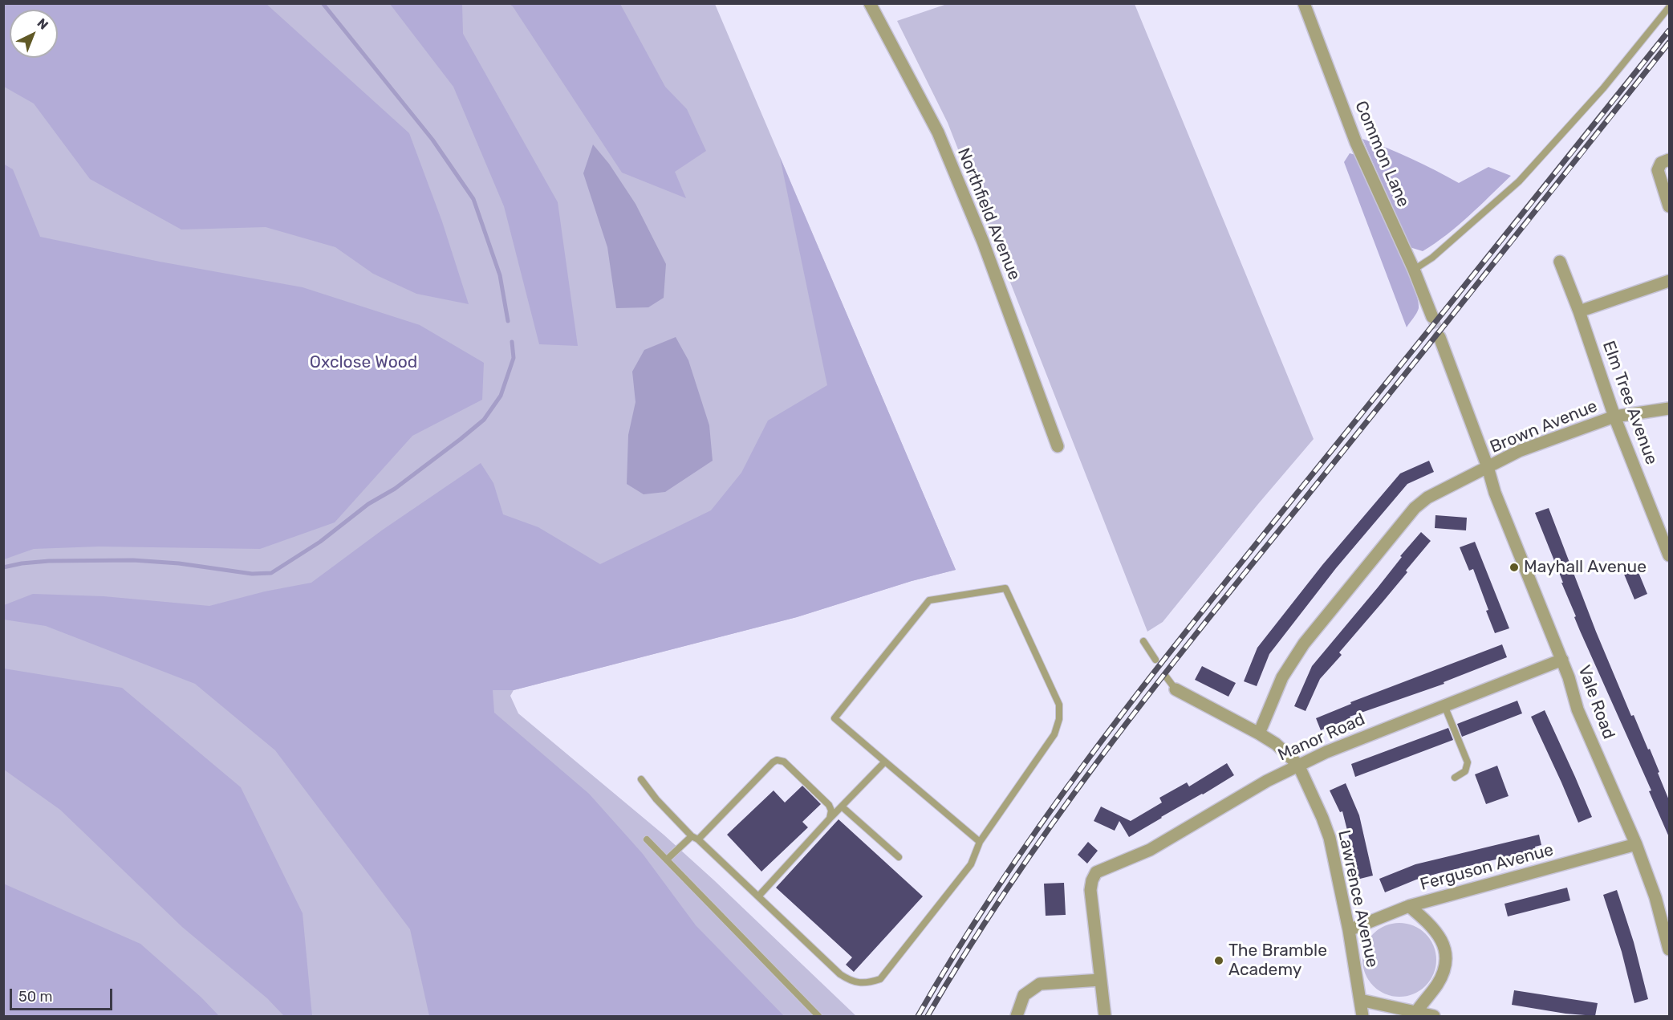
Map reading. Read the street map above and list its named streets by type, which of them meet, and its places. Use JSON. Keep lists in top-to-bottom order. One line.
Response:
{"streets":{"street":["Common Lane","Northfield Avenue","Elm Tree Avenue","Brown Avenue","Vale Road","Manor Road","Ferguson Avenue","Lawrence Avenue"]},"crossings":[["Elm Tree Avenue","Brown Avenue"],["Brown Avenue","Vale Road"],["Vale Road","Manor Road"],["Vale Road","Ferguson Avenue"],["Manor Road","Lawrence Avenue"],["Ferguson Avenue","Lawrence Avenue"]],"parks":["Oxclose Wood"],"places":["Mayhall Avenue","The Bramble Academy"],"scale_bar":"50 m","north":"top right"}
